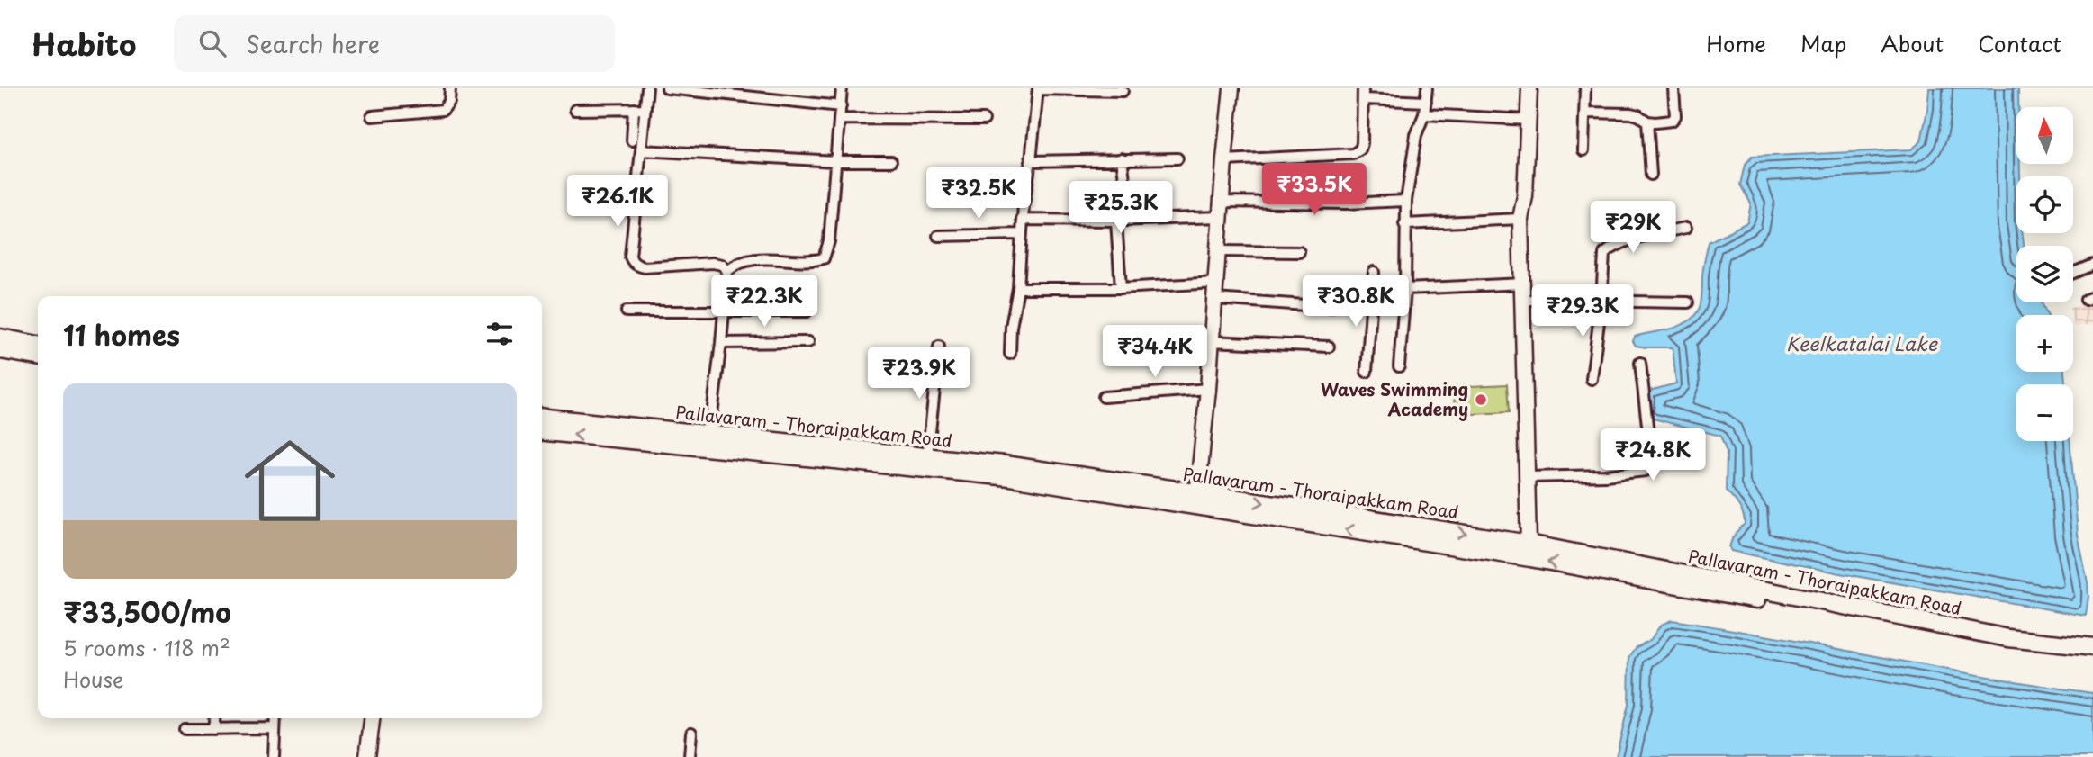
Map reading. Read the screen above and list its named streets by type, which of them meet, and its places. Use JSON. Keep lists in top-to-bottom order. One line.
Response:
{"streets":{"main road":["Pallavaram - Thoraipakkam Road"]},"water":["Keelkatalai Lake"],"places":["Waves Swimming Academy"],"north":"top","page":{"header":"Habito","search":"Search here","nav":["Home","Map","About","Contact"],"map_buttons":["+","−"],"price":["₹33.5K","₹32.5K","₹26.1K","₹25.3K","₹29K","₹22.3K","₹30.8K","₹29.3K","₹34.4K","₹23.9K","₹24.8K"],"heading":"11 homes","list":[{"name":"₹33,500/mo","note":"5 rooms · 118 m² · House"}]}}
